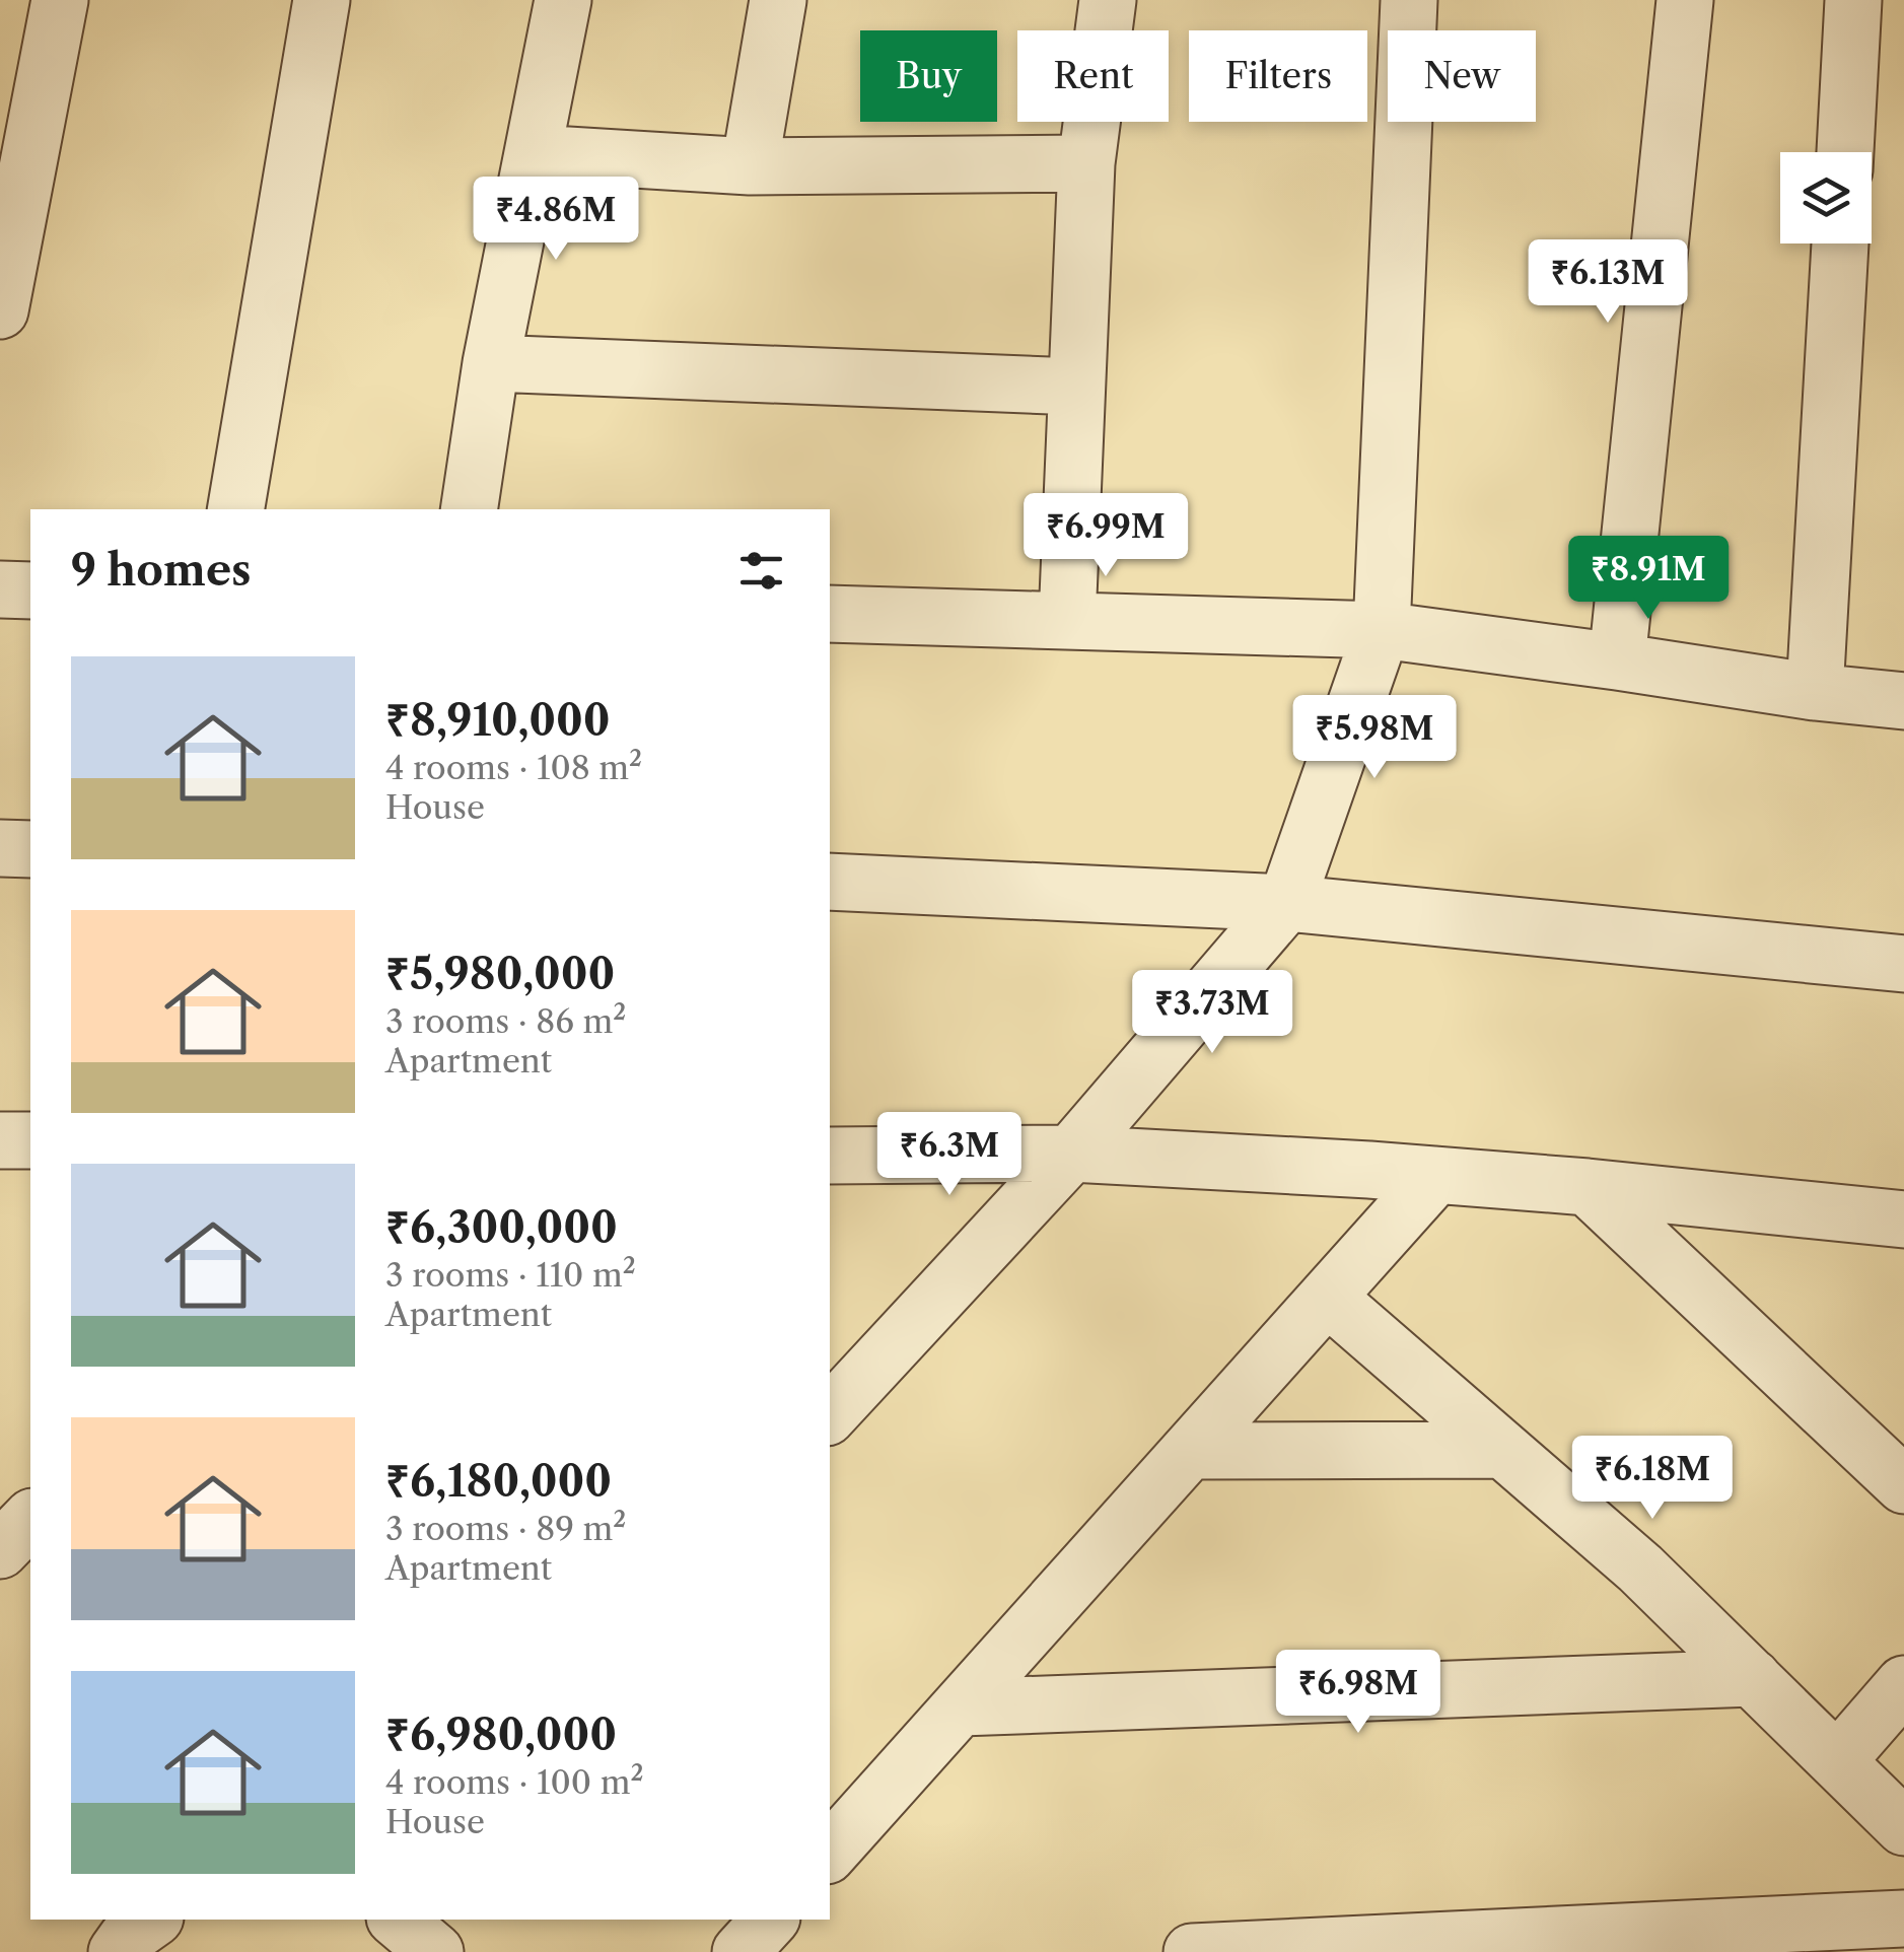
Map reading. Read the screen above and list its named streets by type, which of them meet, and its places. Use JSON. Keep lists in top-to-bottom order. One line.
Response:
{"page":{"chip":["Buy","Rent","Filters","New"],"price":["₹4.86M","₹6.13M","₹6.99M","₹8.91M","₹5.98M","₹3.73M","₹6.3M","₹6.18M","₹6.98M"],"heading":"9 homes","list":[{"name":"₹8,910,000","note":"4 rooms · 108 m² · House"},{"name":"₹5,980,000","note":"3 rooms · 86 m² · Apartment"},{"name":"₹6,300,000","note":"3 rooms · 110 m² · Apartment"},{"name":"₹6,180,000","note":"3 rooms · 89 m² · Apartment"},{"name":"₹6,980,000","note":"4 rooms · 100 m² · House"}]}}
